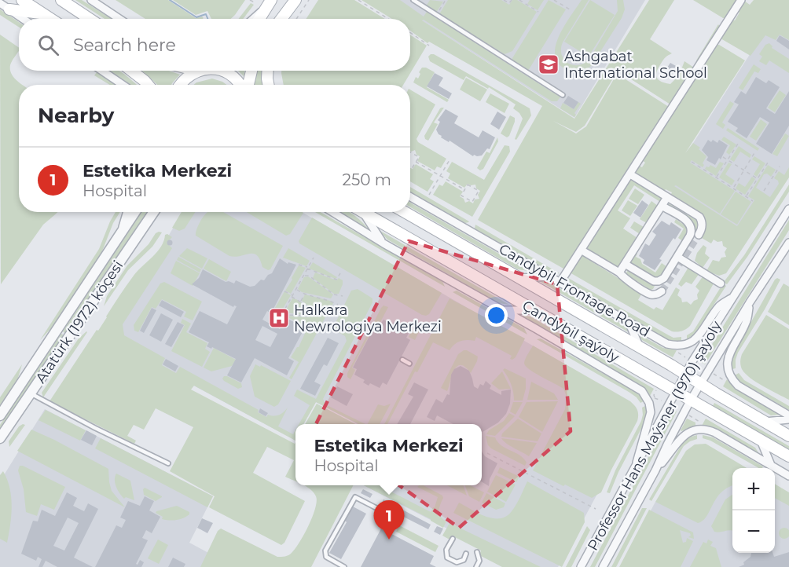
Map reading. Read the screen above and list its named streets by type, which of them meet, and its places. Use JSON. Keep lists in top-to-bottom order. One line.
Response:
{"streets":{"main road":["Çandybil şaýoly"],"street":["Candybil Frontage Road","Atatürk (1972) köçesi","Professor Hans Maýsner (1970) şaýoly"]},"crossings":[["Candybil Frontage Road","Professor Hans Maýsner (1970) şaýoly"],["Çandybil şaýoly","Professor Hans Maýsner (1970) şaýoly"]],"places":{"school or university":["Ashgabat International School"],"hospital":["Halkara Newrologiya Merkezi"]},"page":{"search":"Search here","heading":"Nearby","list":[{"mark":"1","name":"Estetika Merkezi","note":"Hospital","value":"250 m"}],"popup":["Estetika Merkezi","Hospital"],"map_buttons":["+","−"],"pins":"1"}}
